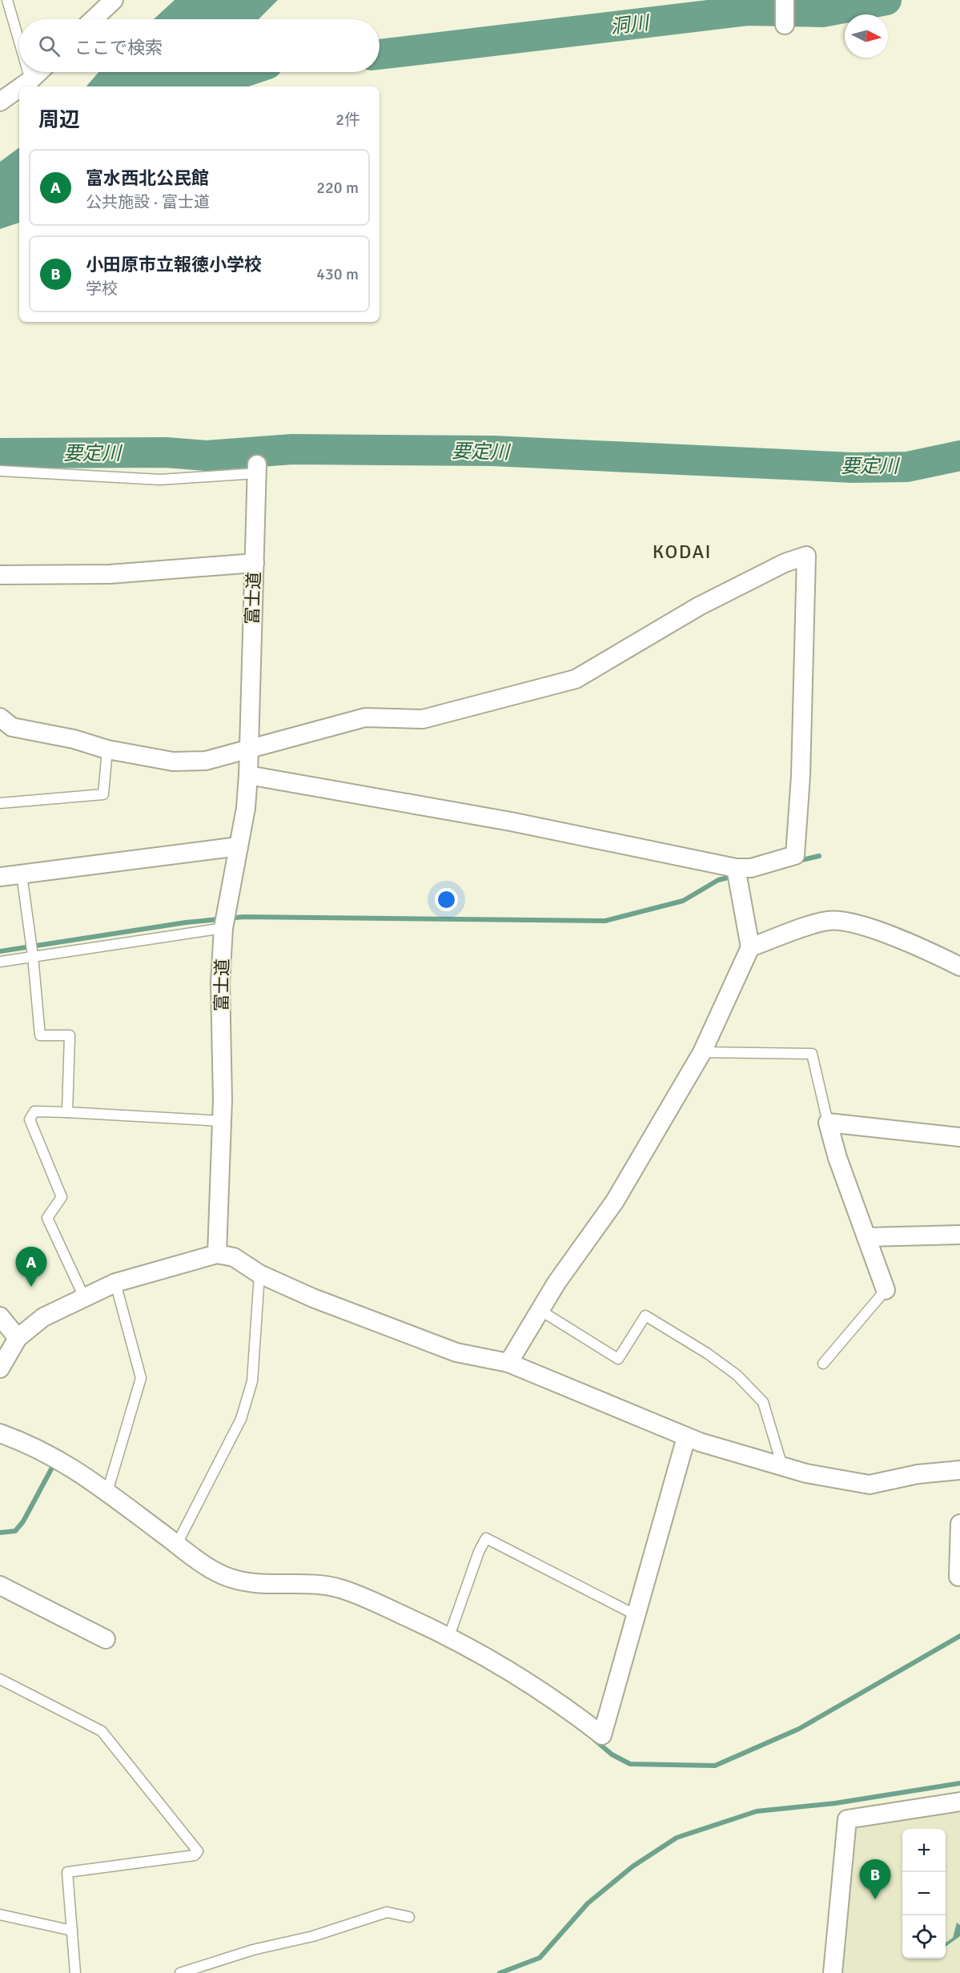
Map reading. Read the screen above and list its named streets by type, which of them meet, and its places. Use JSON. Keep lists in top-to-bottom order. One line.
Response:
{"streets":{"street":["富士道"]},"districts":["KODAI"],"water":["洞川","要定川"],"north":"right","page":{"search":"ここで検索","heading":["周辺","2件"],"list":[{"mark":"A","name":"富水西北公民館","note":"公共施設 · 富士道","value":"220 m"},{"mark":"B","name":"小田原市立報徳小学校","note":"学校","value":"430 m"}],"pins":["A","B"],"map_buttons":["+","−"]}}
